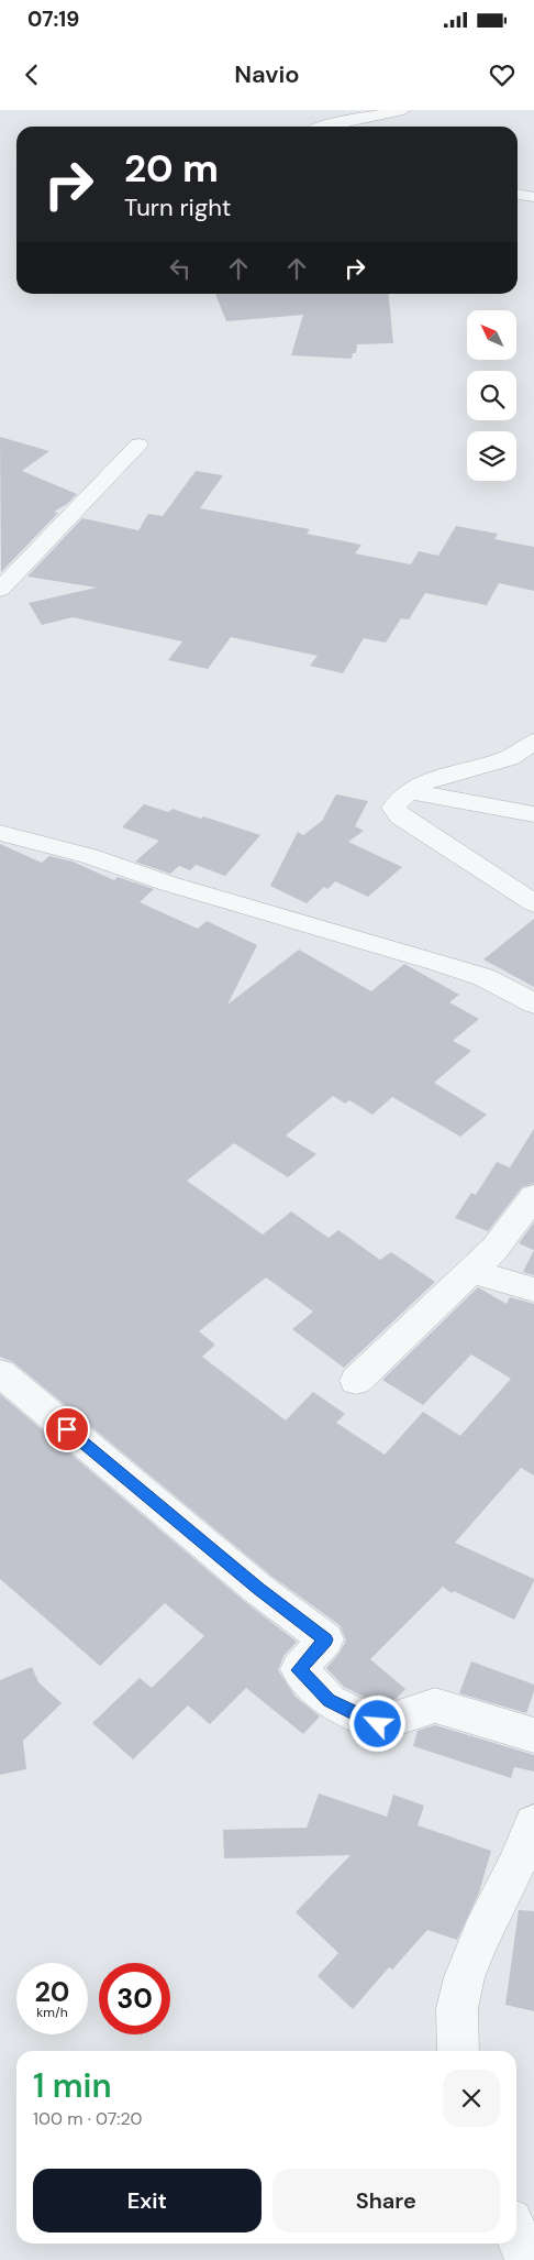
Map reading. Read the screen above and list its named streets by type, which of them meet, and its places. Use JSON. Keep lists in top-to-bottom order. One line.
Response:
{"north":"top left","page":{"status":"07:19","header":"Navio","turn":["20 m","Turn right"],"speed":"20 km/h","limit":"30","heading":["1 min","100 m · 07:20"],"buttons":["Exit","Share"]}}
